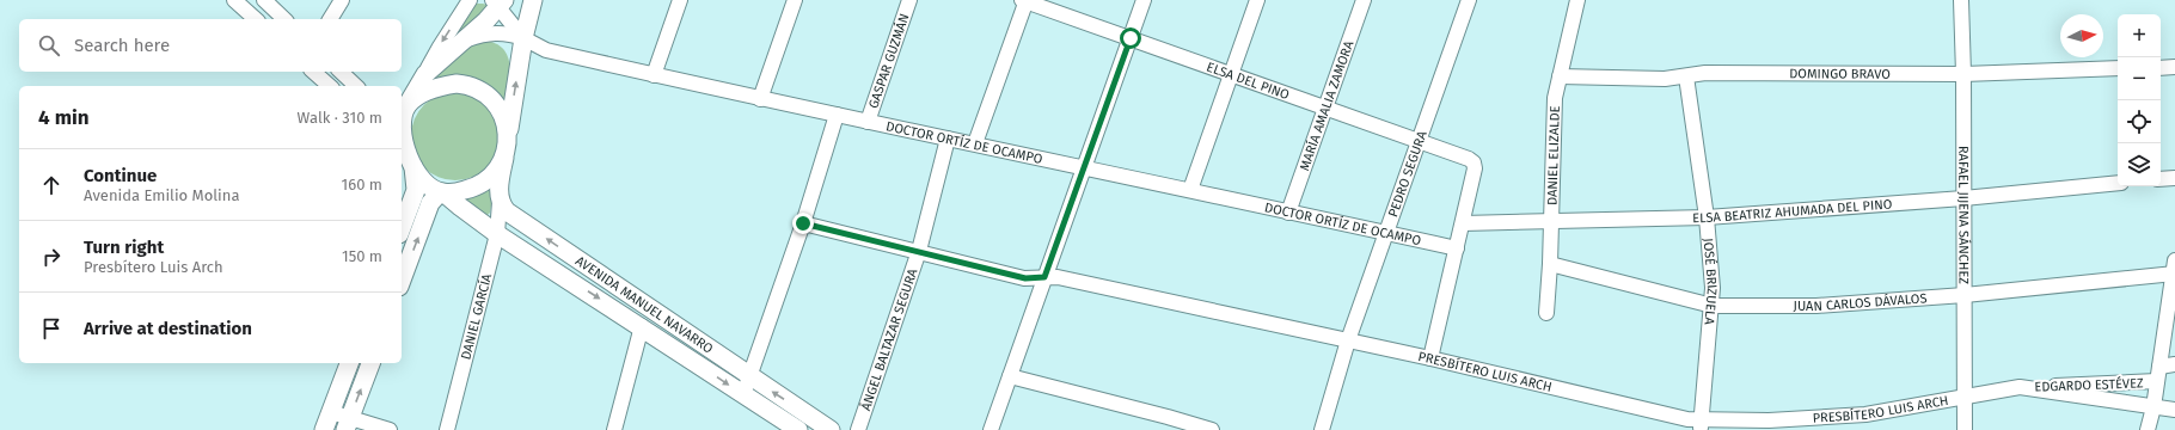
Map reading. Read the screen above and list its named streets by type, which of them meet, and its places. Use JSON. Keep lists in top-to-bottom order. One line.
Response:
{"streets":{"main road":["AVENIDA MANUEL NAVARRO"],"street":["GASPAR GUZMÁN","DOMINGO BRAVO","ELSA DEL PINO","MARÍA AMALIA ZAMORA","DOCTOR ORTÍZ DE OCAMPO","DANIEL ELIZALDE","PEDRO SEGURA","ELSA BEATRIZ AHUMADA DEL PINO","RAFAEL JIJENA SÁNCHEZ","JOSÉ BRIZUELA","JUAN CARLOS DÁVALOS","DANIEL GARCÍA","ÁNGEL BALTAZAR SEGURA","PRESBÍTERO LUIS ARCH","EDGARDO ESTÉVEZ"]},"crossings":[["GASPAR GUZMÁN","DOCTOR ORTÍZ DE OCAMPO"],["DOMINGO BRAVO","DANIEL ELIZALDE"],["DOMINGO BRAVO","RAFAEL JIJENA SÁNCHEZ"],["DOMINGO BRAVO","JOSÉ BRIZUELA"],["ELSA DEL PINO","MARÍA AMALIA ZAMORA"],["ELSA DEL PINO","PEDRO SEGURA"],["ELSA DEL PINO","ELSA BEATRIZ AHUMADA DEL PINO"],["MARÍA AMALIA ZAMORA","DOCTOR ORTÍZ DE OCAMPO"],["DOCTOR ORTÍZ DE OCAMPO","PEDRO SEGURA"],["DOCTOR ORTÍZ DE OCAMPO","ÁNGEL BALTAZAR SEGURA"],["DANIEL ELIZALDE","ELSA BEATRIZ AHUMADA DEL PINO"],["DANIEL ELIZALDE","JUAN CARLOS DÁVALOS"],["PEDRO SEGURA","PRESBÍTERO LUIS ARCH"],["ELSA BEATRIZ AHUMADA DEL PINO","RAFAEL JIJENA SÁNCHEZ"],["ELSA BEATRIZ AHUMADA DEL PINO","JOSÉ BRIZUELA"],["RAFAEL JIJENA SÁNCHEZ","JUAN CARLOS DÁVALOS"],["RAFAEL JIJENA SÁNCHEZ","PRESBÍTERO LUIS ARCH"],["JOSÉ BRIZUELA","JUAN CARLOS DÁVALOS"],["JOSÉ BRIZUELA","PRESBÍTERO LUIS ARCH"],["AVENIDA MANUEL NAVARRO","DANIEL GARCÍA"],["ÁNGEL BALTAZAR SEGURA","PRESBÍTERO LUIS ARCH"],["PRESBÍTERO LUIS ARCH","EDGARDO ESTÉVEZ"]],"north":"right","page":{"map_buttons":["+","−"],"search":"Search here","heading":["4 min","Walk · 310 m"],"list":[["Continue","Avenida Emilio Molina","160 m"],["Turn right","Presbítero Luis Arch","150 m"],"Arrive at destination"]}}
